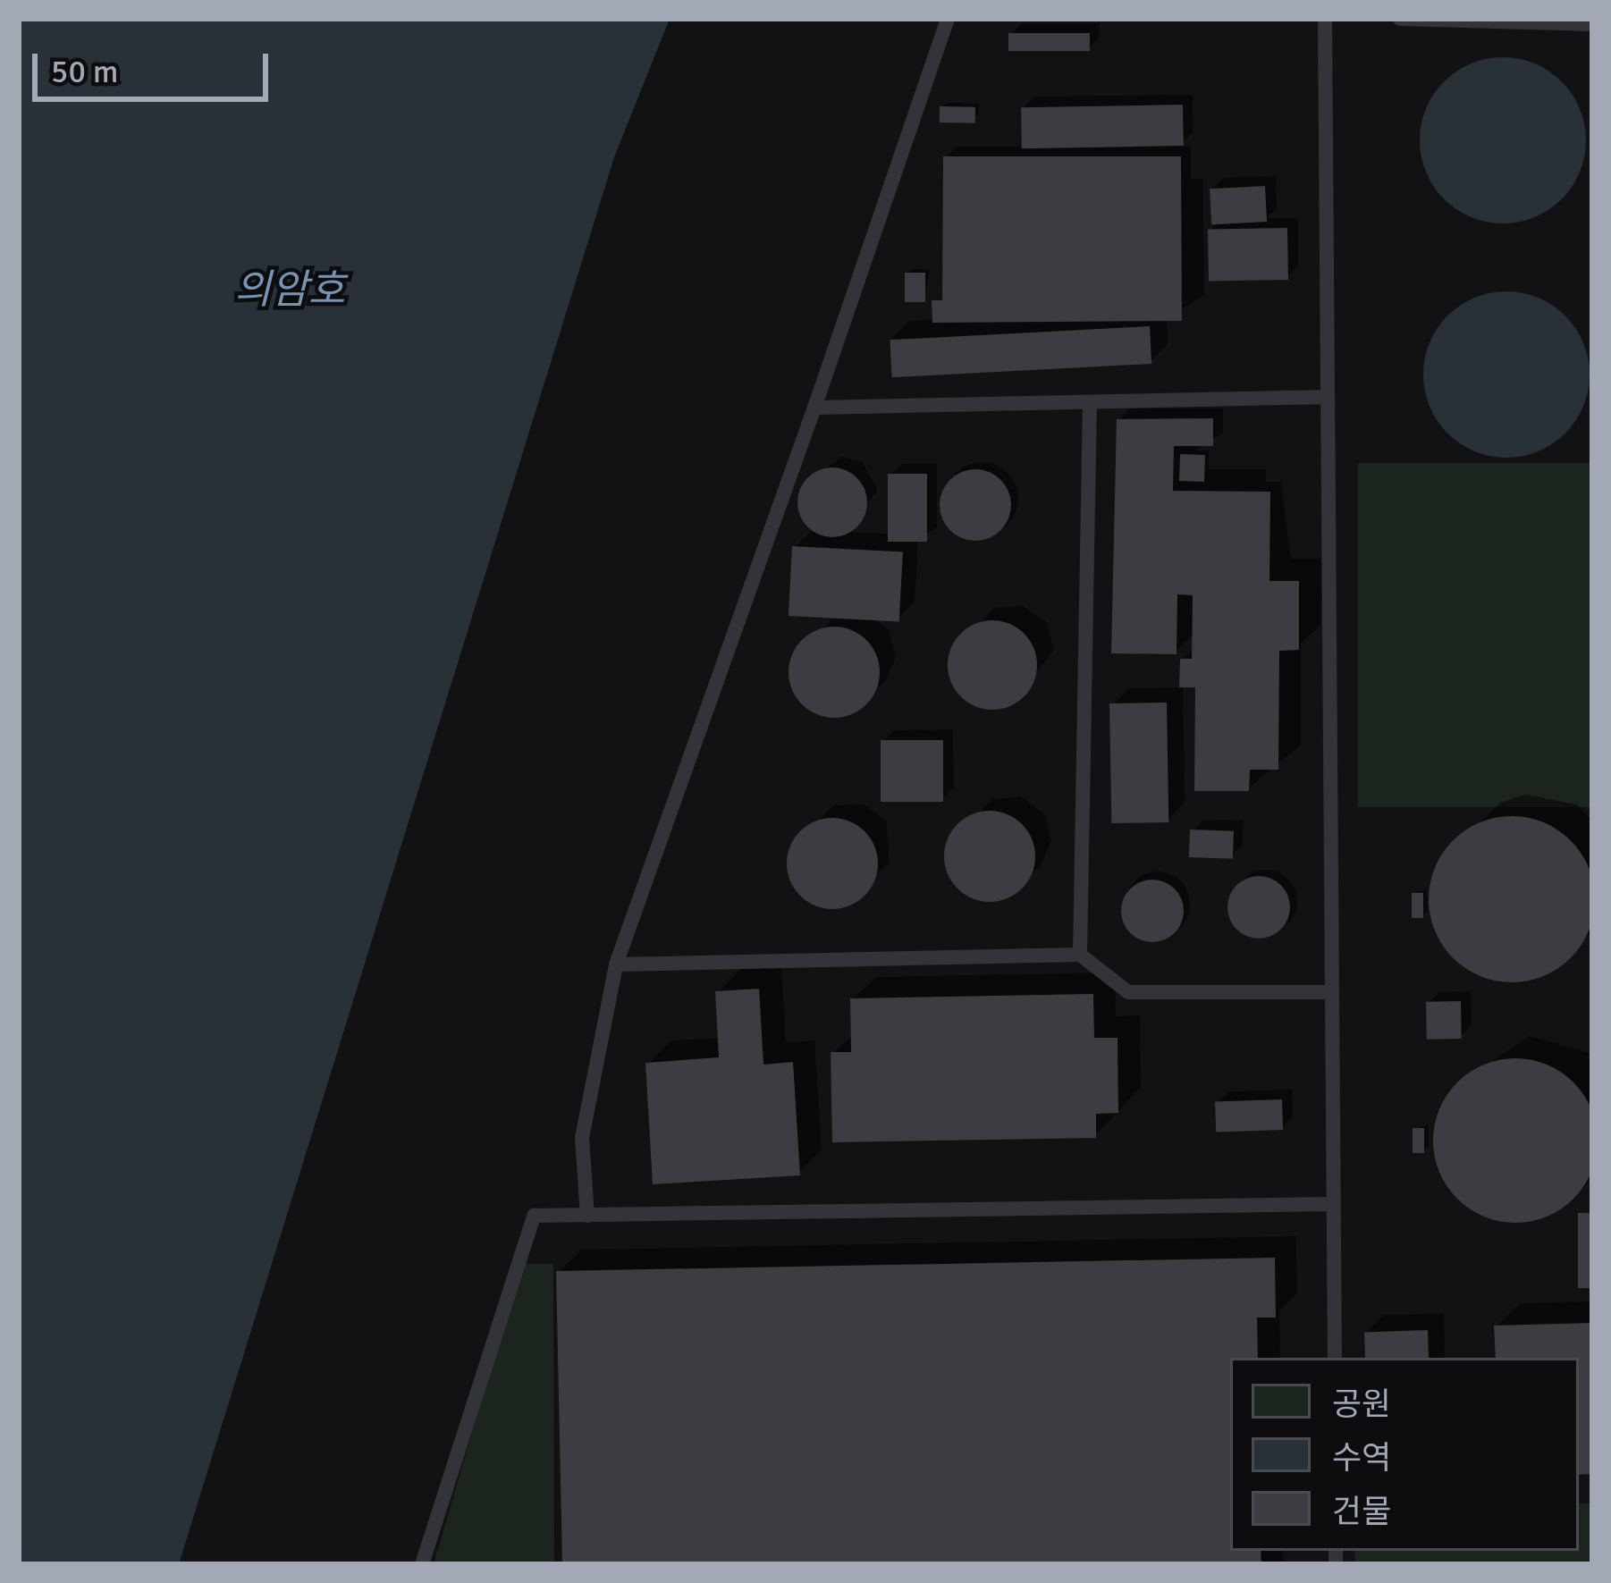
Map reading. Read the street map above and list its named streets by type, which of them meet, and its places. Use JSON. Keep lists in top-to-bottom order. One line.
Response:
{"water":["의암호"],"legend":["공원","수역","건물"],"scale_bar":"50 m"}
